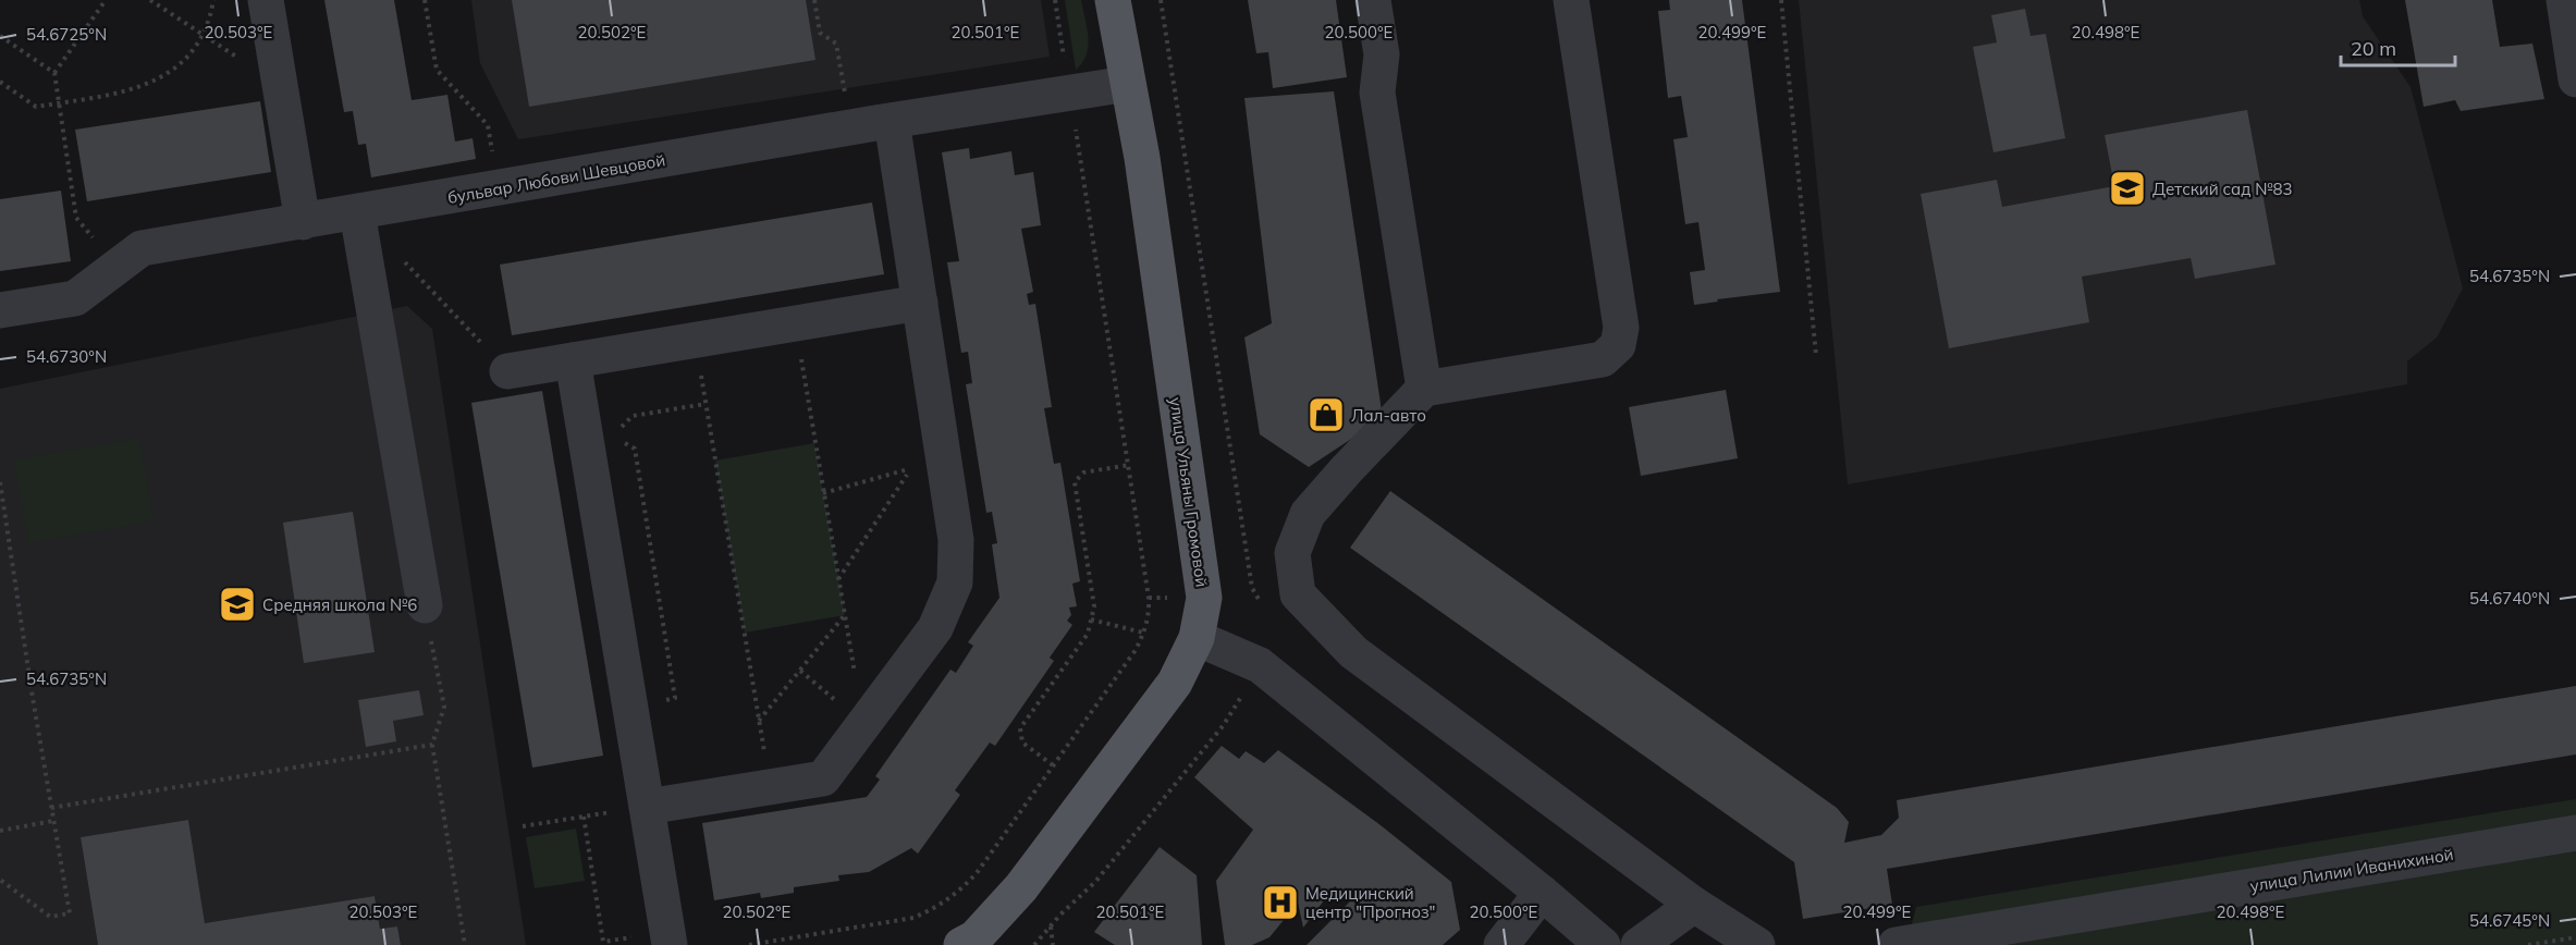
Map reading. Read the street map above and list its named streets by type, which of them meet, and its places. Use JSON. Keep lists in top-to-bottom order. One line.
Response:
{"streets":{"main road":["улица Ульяны Громовой"],"street":["бульвар Любови Шевцовой","улица Лилии Иванихиной"]},"crossings":[["бульвар Любови Шевцовой","улица Ульяны Громовой"]],"places":{"school or university":["Детский сад №83","Средняя школа №6"],"shop":["Лал-авто"],"hospital":["Медицинский центр \"Прогноз\""]},"scale_bar":"20 m","coordinates":["20.503°E","20.502°E","20.501°E","20.500°E","20.499°E","20.498°E","54.6725°N","54.6735°N","54.6730°N","54.6740°N","54.6745°N"]}
